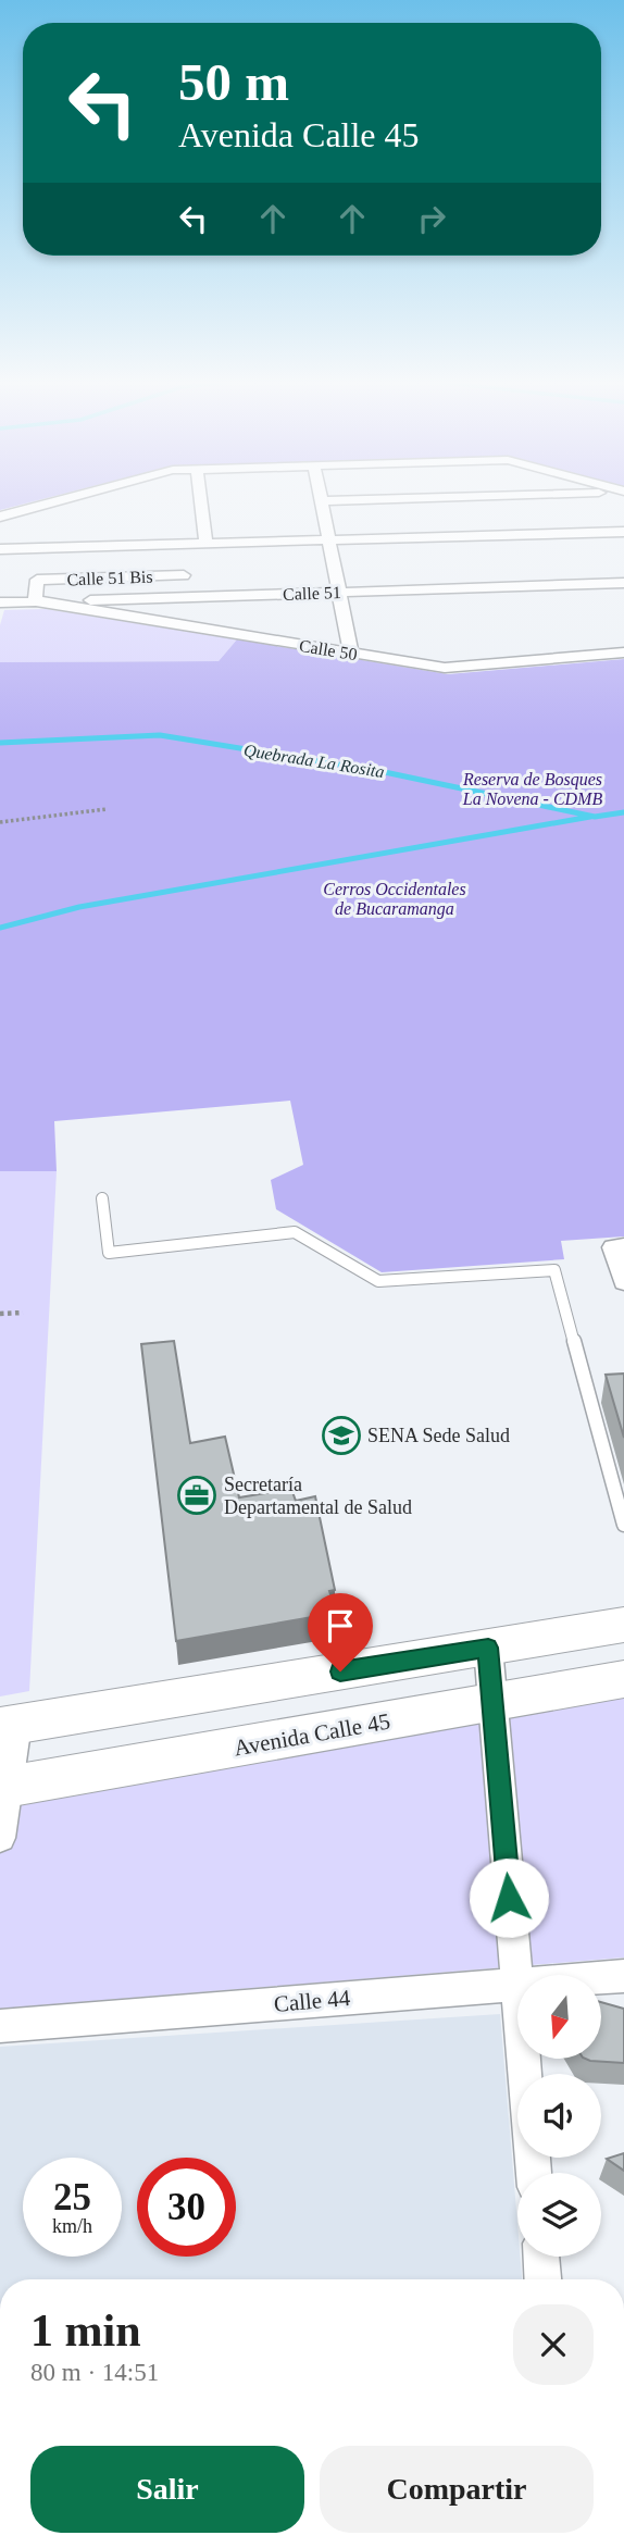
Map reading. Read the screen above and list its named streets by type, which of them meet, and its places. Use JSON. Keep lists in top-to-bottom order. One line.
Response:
{"streets":{"main road":["Avenida Calle 45"],"street":["Calle 51 Bis","Calle 51","Calle 50","Calle 44"]},"crossings":[["Calle 51 Bis","Calle 51"],["Calle 51 Bis","Calle 50"],["Calle 51","Calle 50"]],"water":["Quebrada La Rosita"],"parks":["Reserva de Bosques La Novena - CDMB","Cerros Occidentales de Bucaramanga"],"places":{"school or university":["SENA Sede Salud"],"office":["Secretaría Departamental de Salud"]},"north":"bottom","page":{"turn":["50 m","Avenida Calle 45"],"speed":"25 km/h","limit":"30","heading":["1 min","80 m · 14:51"],"buttons":["Salir","Compartir"]}}
